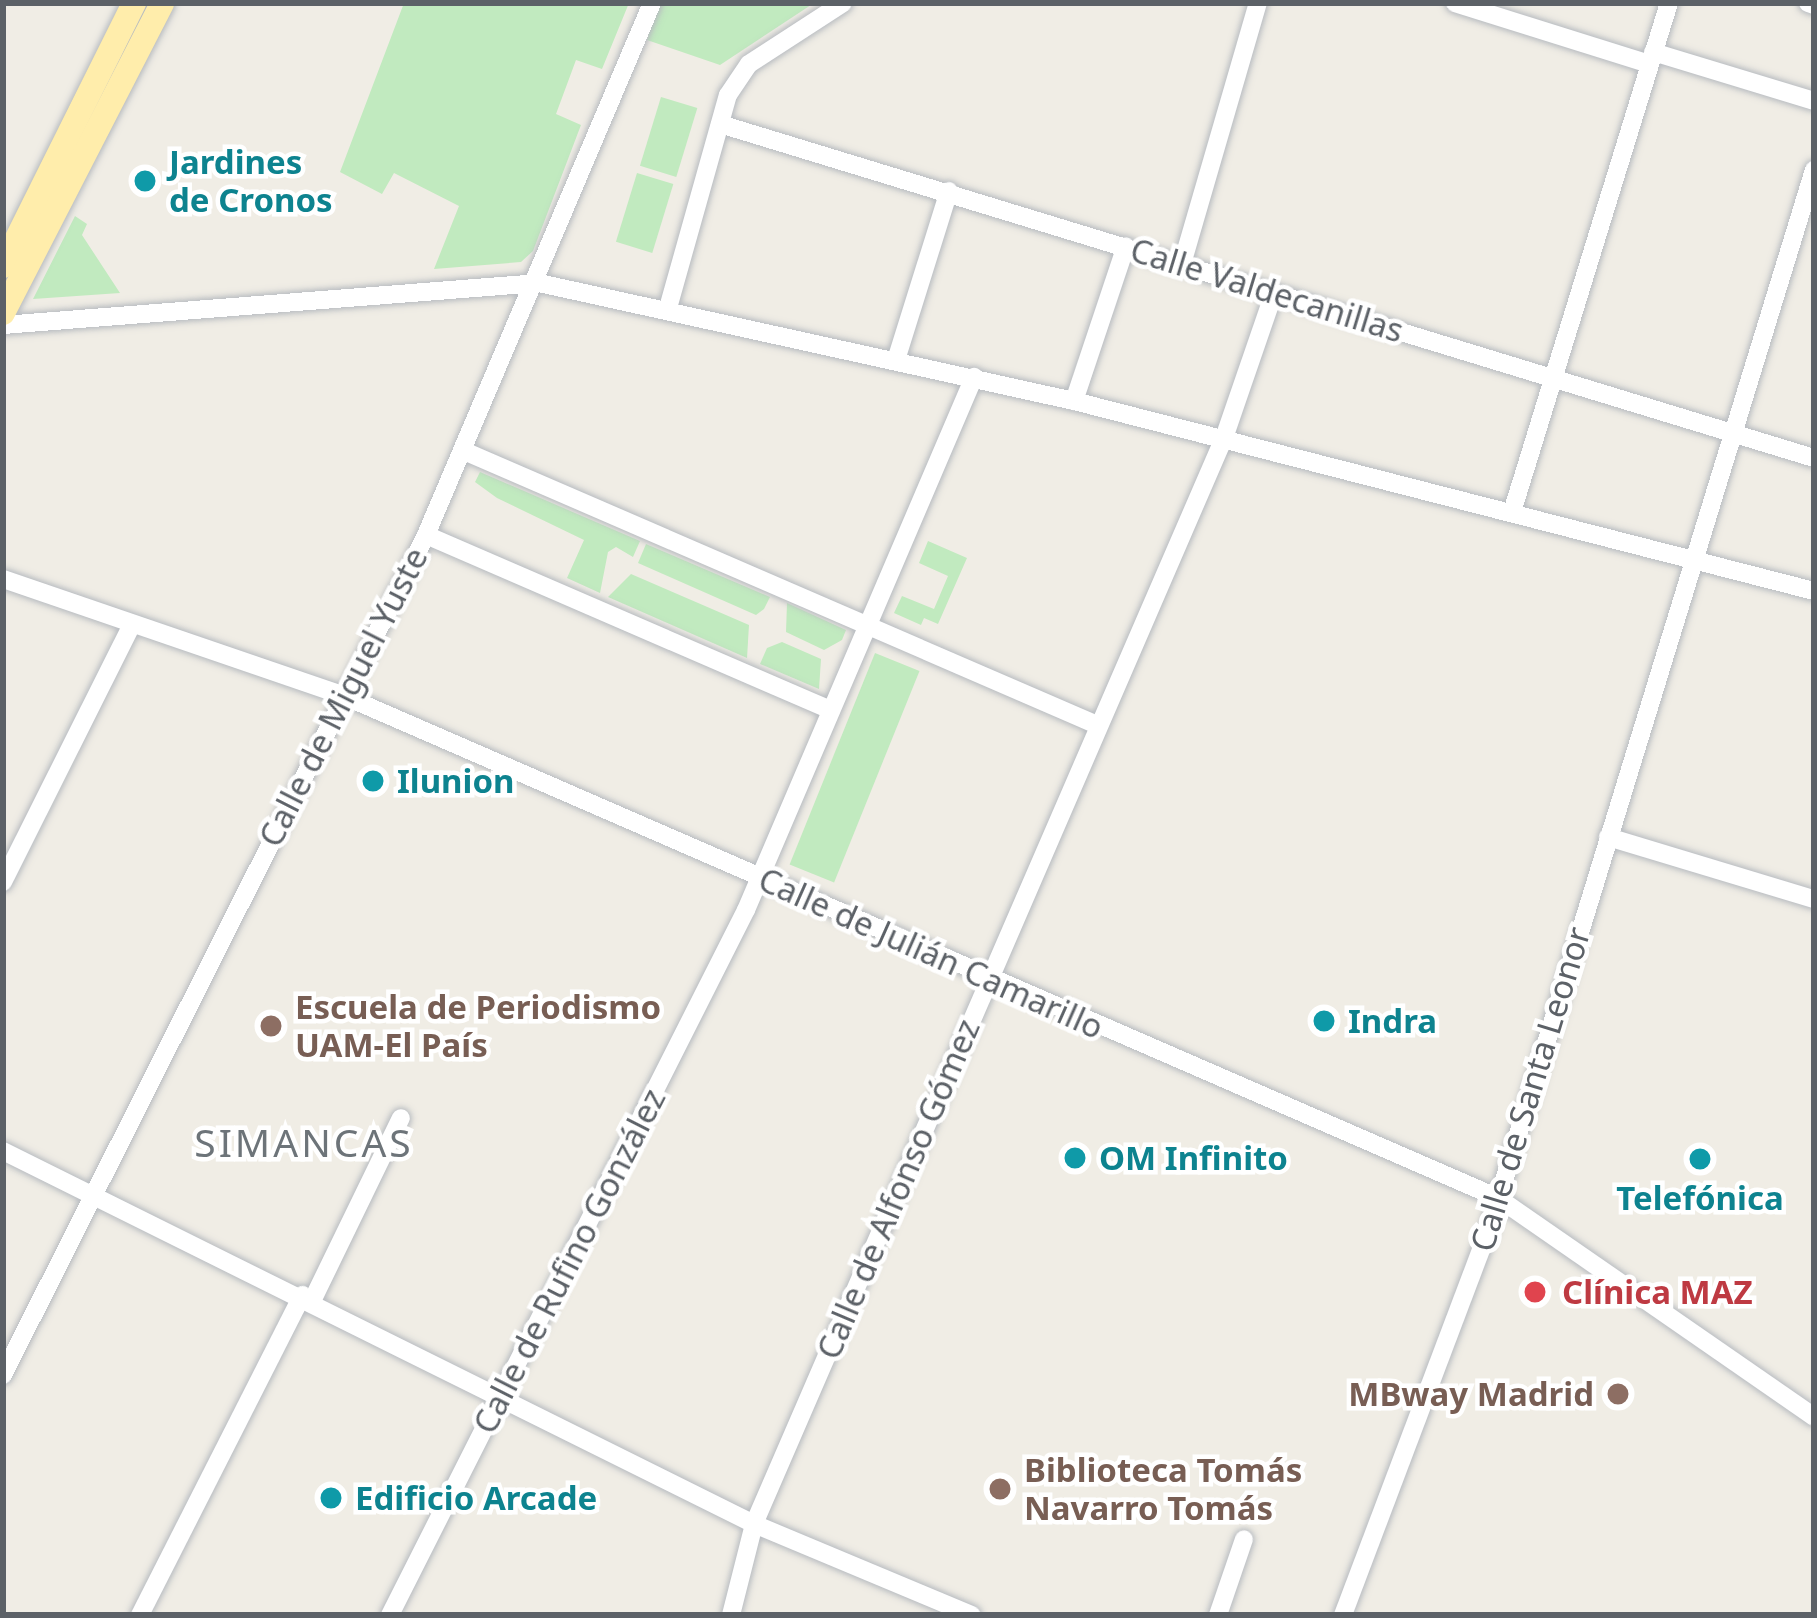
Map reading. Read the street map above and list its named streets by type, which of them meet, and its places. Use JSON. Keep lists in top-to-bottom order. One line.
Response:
{"streets":{"street":["Calle Valdecanillas","Calle de Miguel Yuste","Calle de Julián Camarillo","Calle de Santa Leonor","Calle de Alfonso Gómez","Calle de Rufino González"]},"crossings":[["Calle Valdecanillas","Calle de Santa Leonor"],["Calle Valdecanillas","Calle de Alfonso Gómez"],["Calle de Miguel Yuste","Calle de Julián Camarillo"],["Calle de Julián Camarillo","Calle de Santa Leonor"],["Calle de Julián Camarillo","Calle de Alfonso Gómez"],["Calle de Julián Camarillo","Calle de Rufino González"]],"districts":["SIMANCAS"],"places":["Jardines de Cronos","Ilunion","Indra","Escuela de Periodismo UAM-El País","OM Infinito","Telefónica","Clínica MAZ","MBway Madrid","Biblioteca Tomás Navarro Tomás","Edificio Arcade"]}
